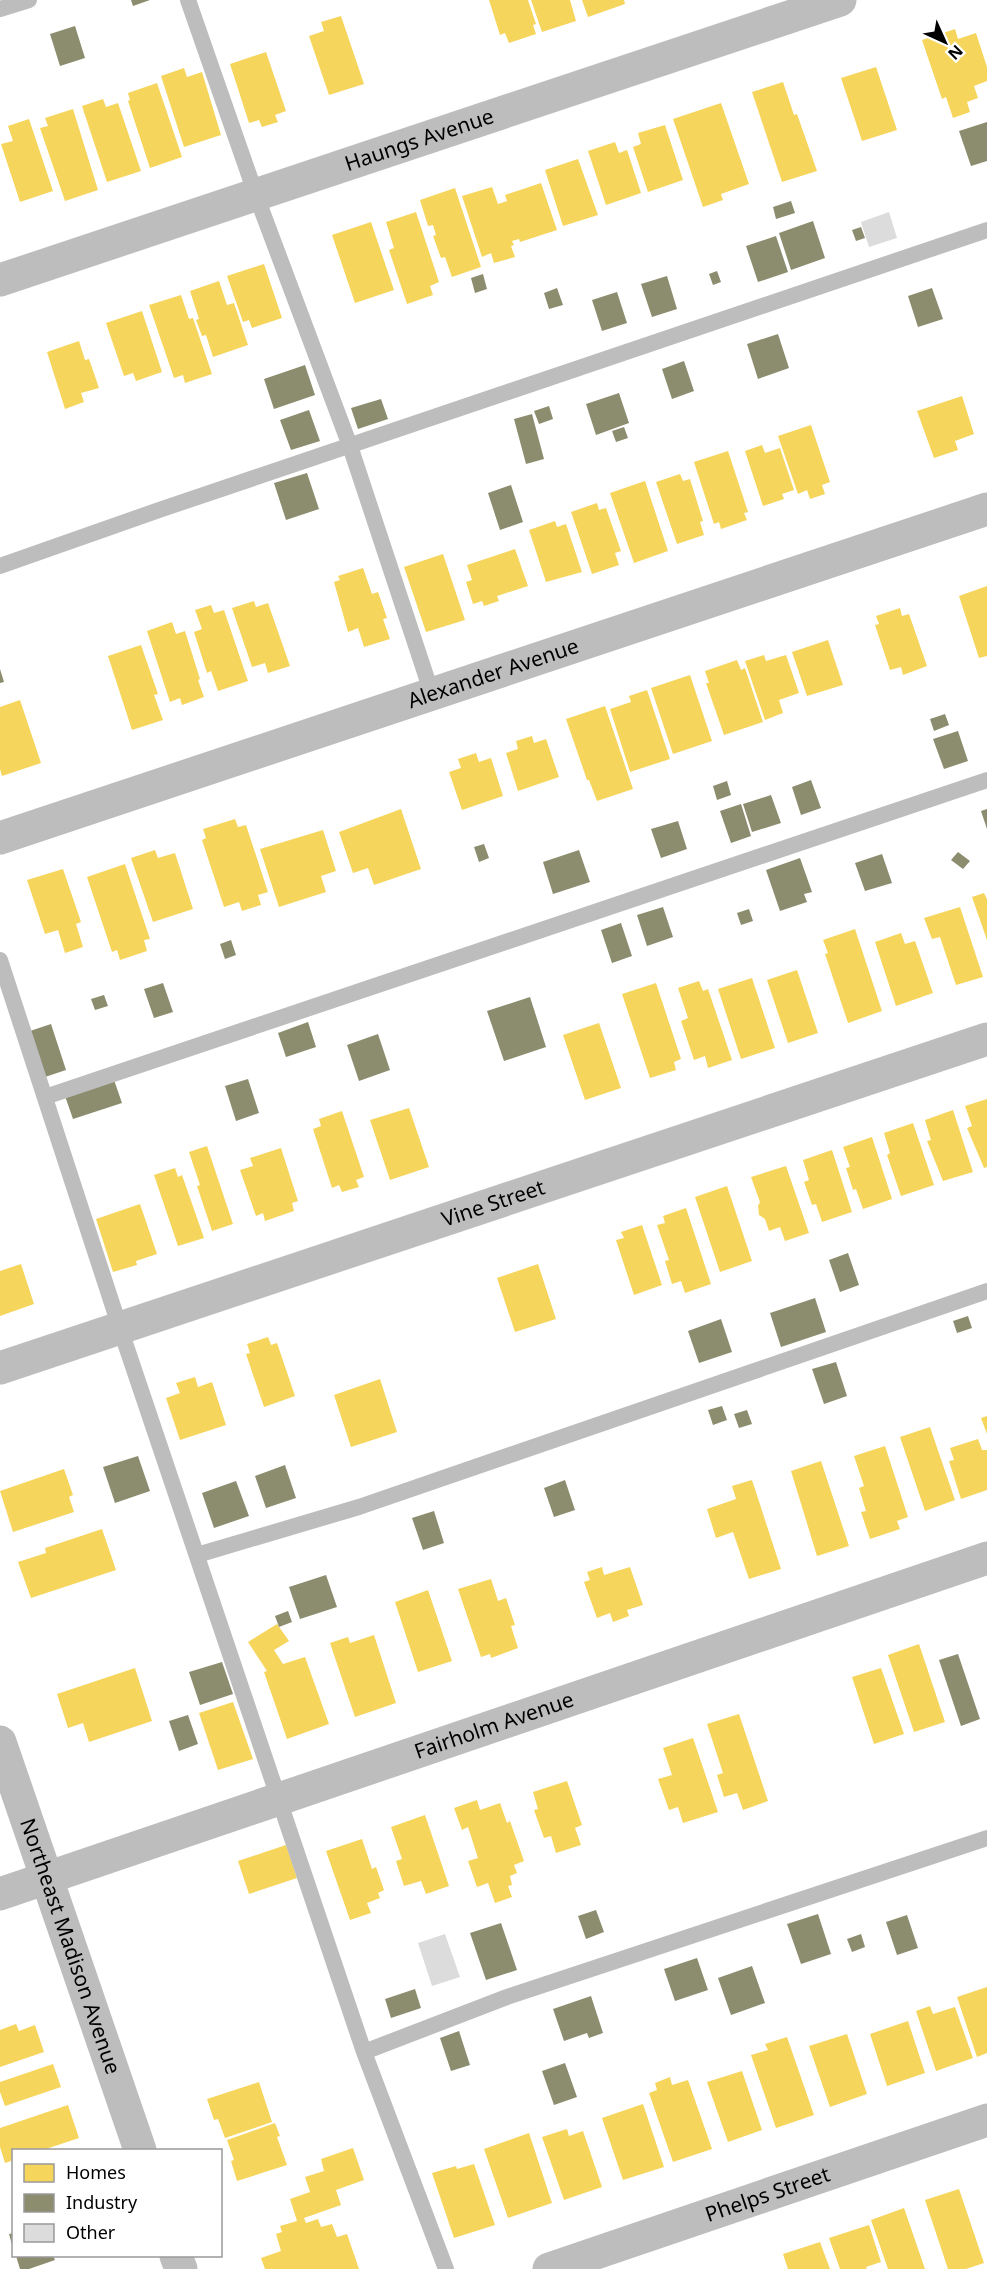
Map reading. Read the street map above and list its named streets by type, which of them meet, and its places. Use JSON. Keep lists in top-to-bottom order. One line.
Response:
{"streets":{"street":["Haungs Avenue","Alexander Avenue","Vine Street","Fairholm Avenue","Northeast Madison Avenue","Phelps Street"]},"crossings":[["Fairholm Avenue","Northeast Madison Avenue"]],"legend":["Homes","Industry","Other"],"north":"bottom right"}
